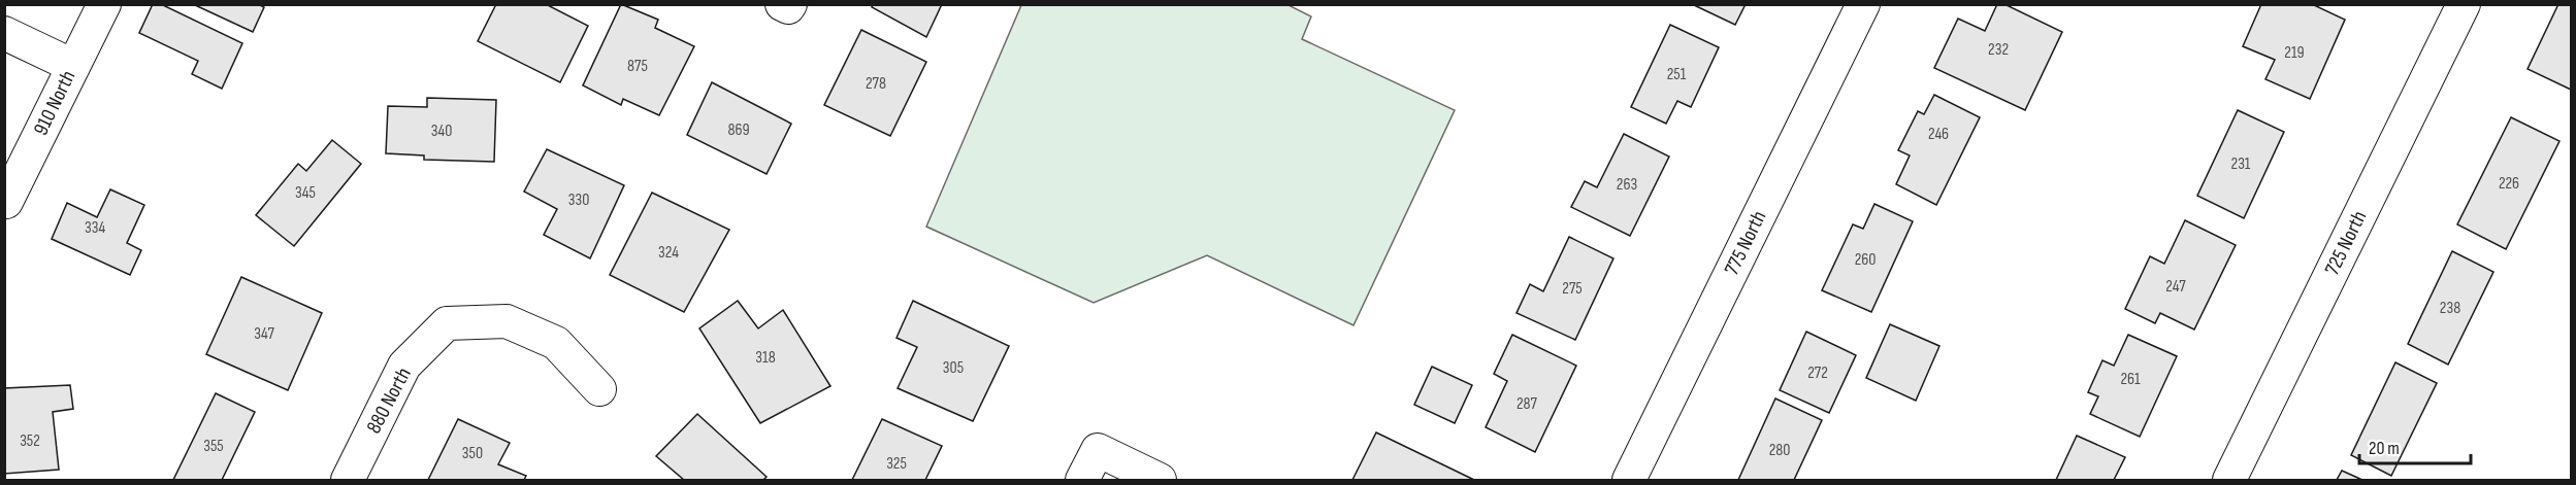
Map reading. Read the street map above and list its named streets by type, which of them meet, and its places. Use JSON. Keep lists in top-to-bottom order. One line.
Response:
{"streets":{"street":["910 North","775 North","725 North","880 North"]},"house_numbers":["232","219","875","251","278","869","340","246","231","226","263","345","330","334","324","260","247","275","238","347","318","305","272","261","287","352","355","280","350","325"],"scale_bar":"20 m"}
